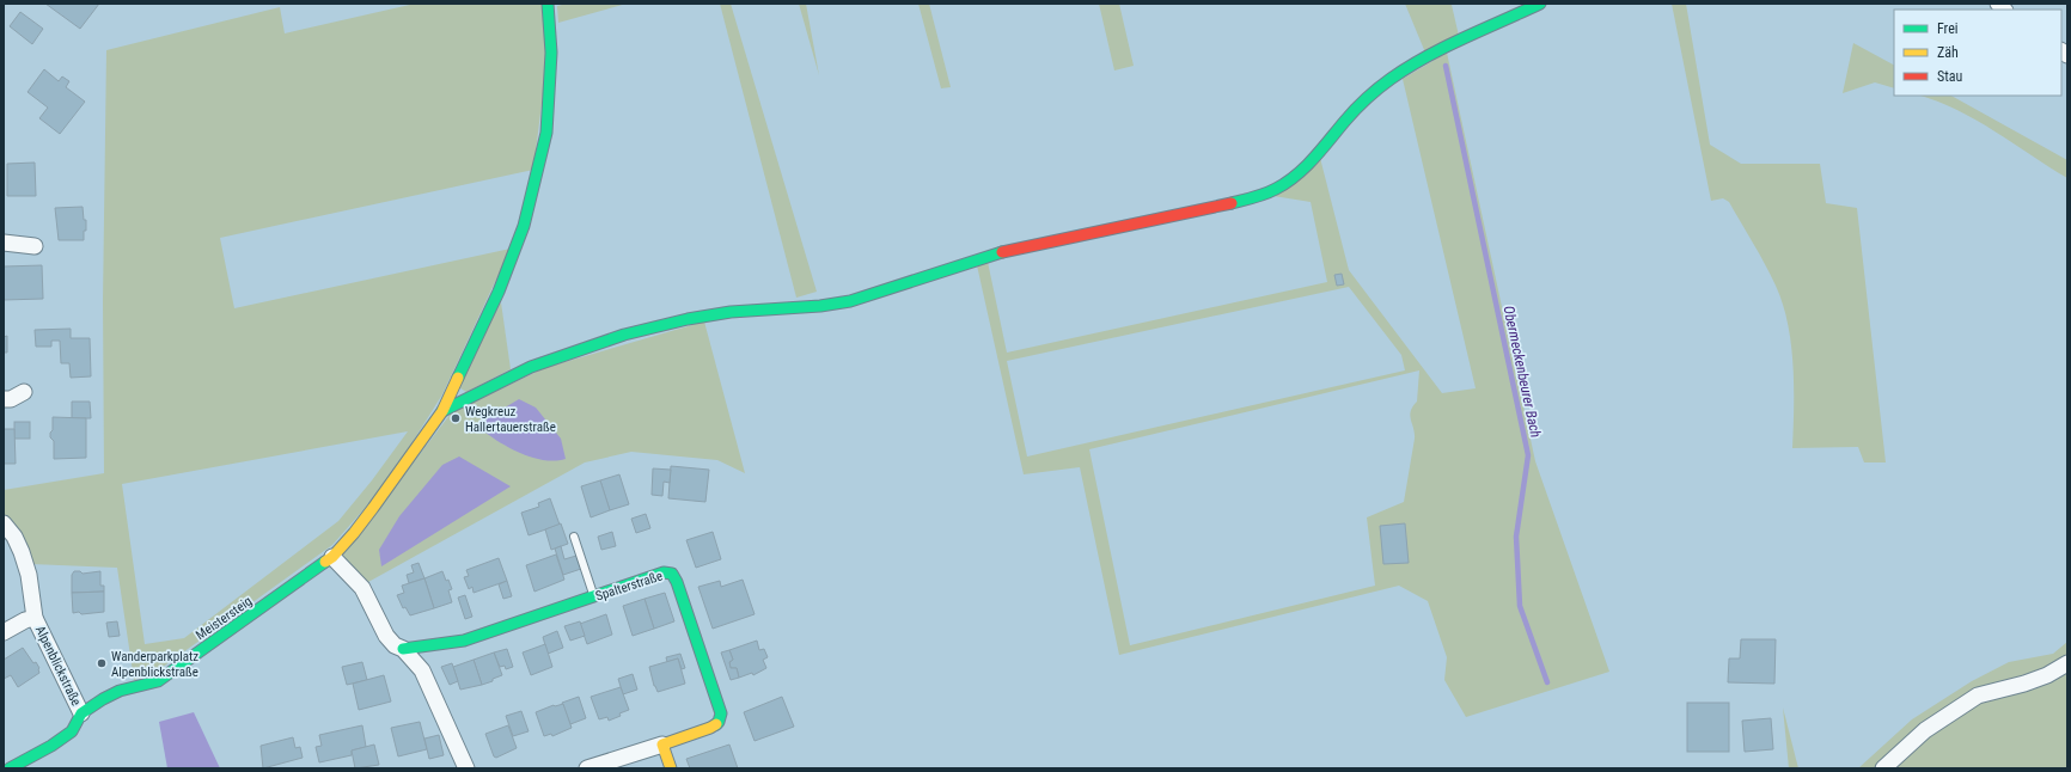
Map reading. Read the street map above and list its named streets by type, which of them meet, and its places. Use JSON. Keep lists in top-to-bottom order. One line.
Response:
{"streets":{"street":["Spalterstraße","Meistersteig","Alpenblickstraße"]},"crossings":[["Meistersteig","Alpenblickstraße"]],"water":["Obermeckenbeurer Bach"],"places":["Wegkreuz Hallertauerstraße","Wanderparkplatz Alpenblickstraße"],"legend":["Frei","Zäh","Stau"]}
